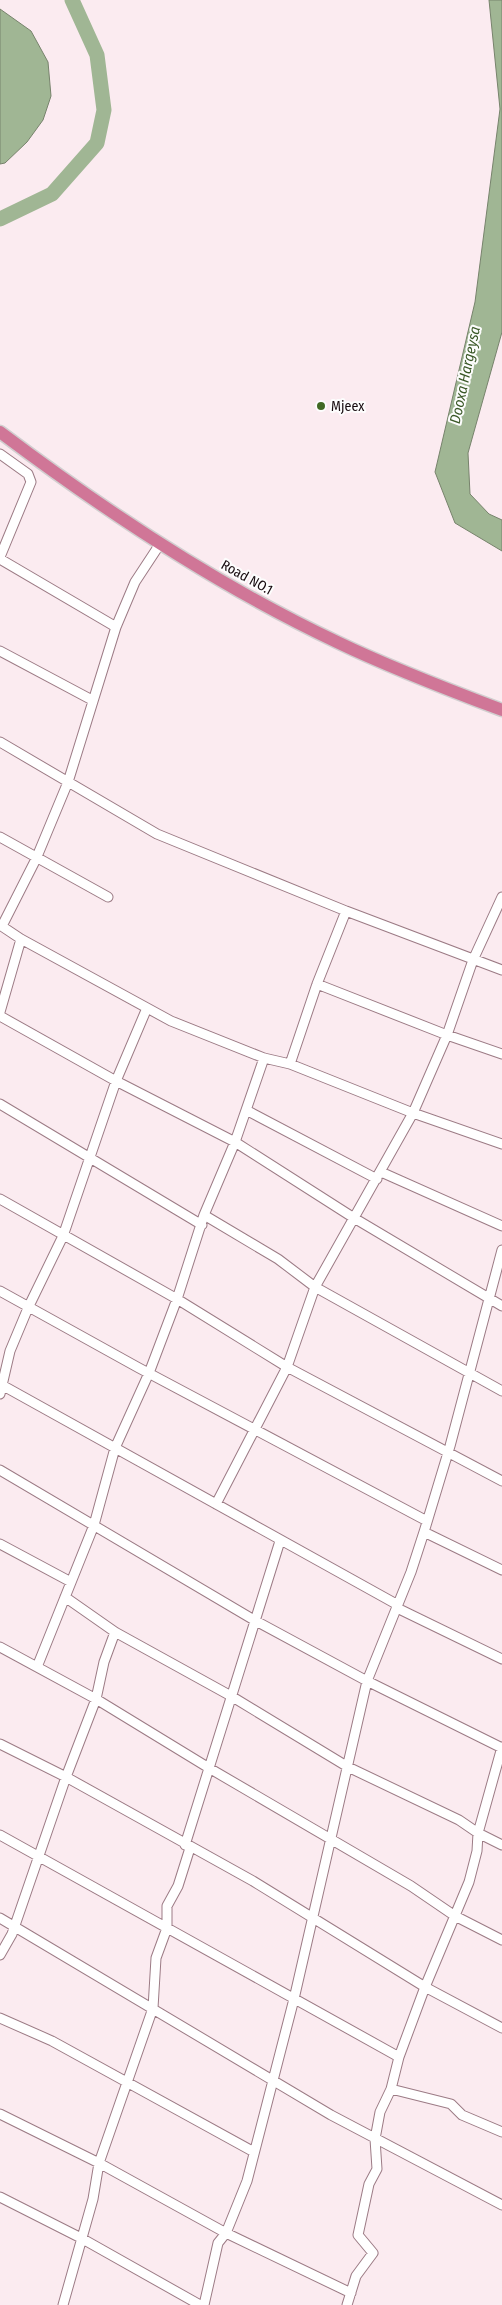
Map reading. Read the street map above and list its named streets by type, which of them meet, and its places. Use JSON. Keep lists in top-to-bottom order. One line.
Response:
{"streets":{"highway":["Road NO.1"]},"water":["Dooxa Hargeysa"],"places":["Mjeex"]}
